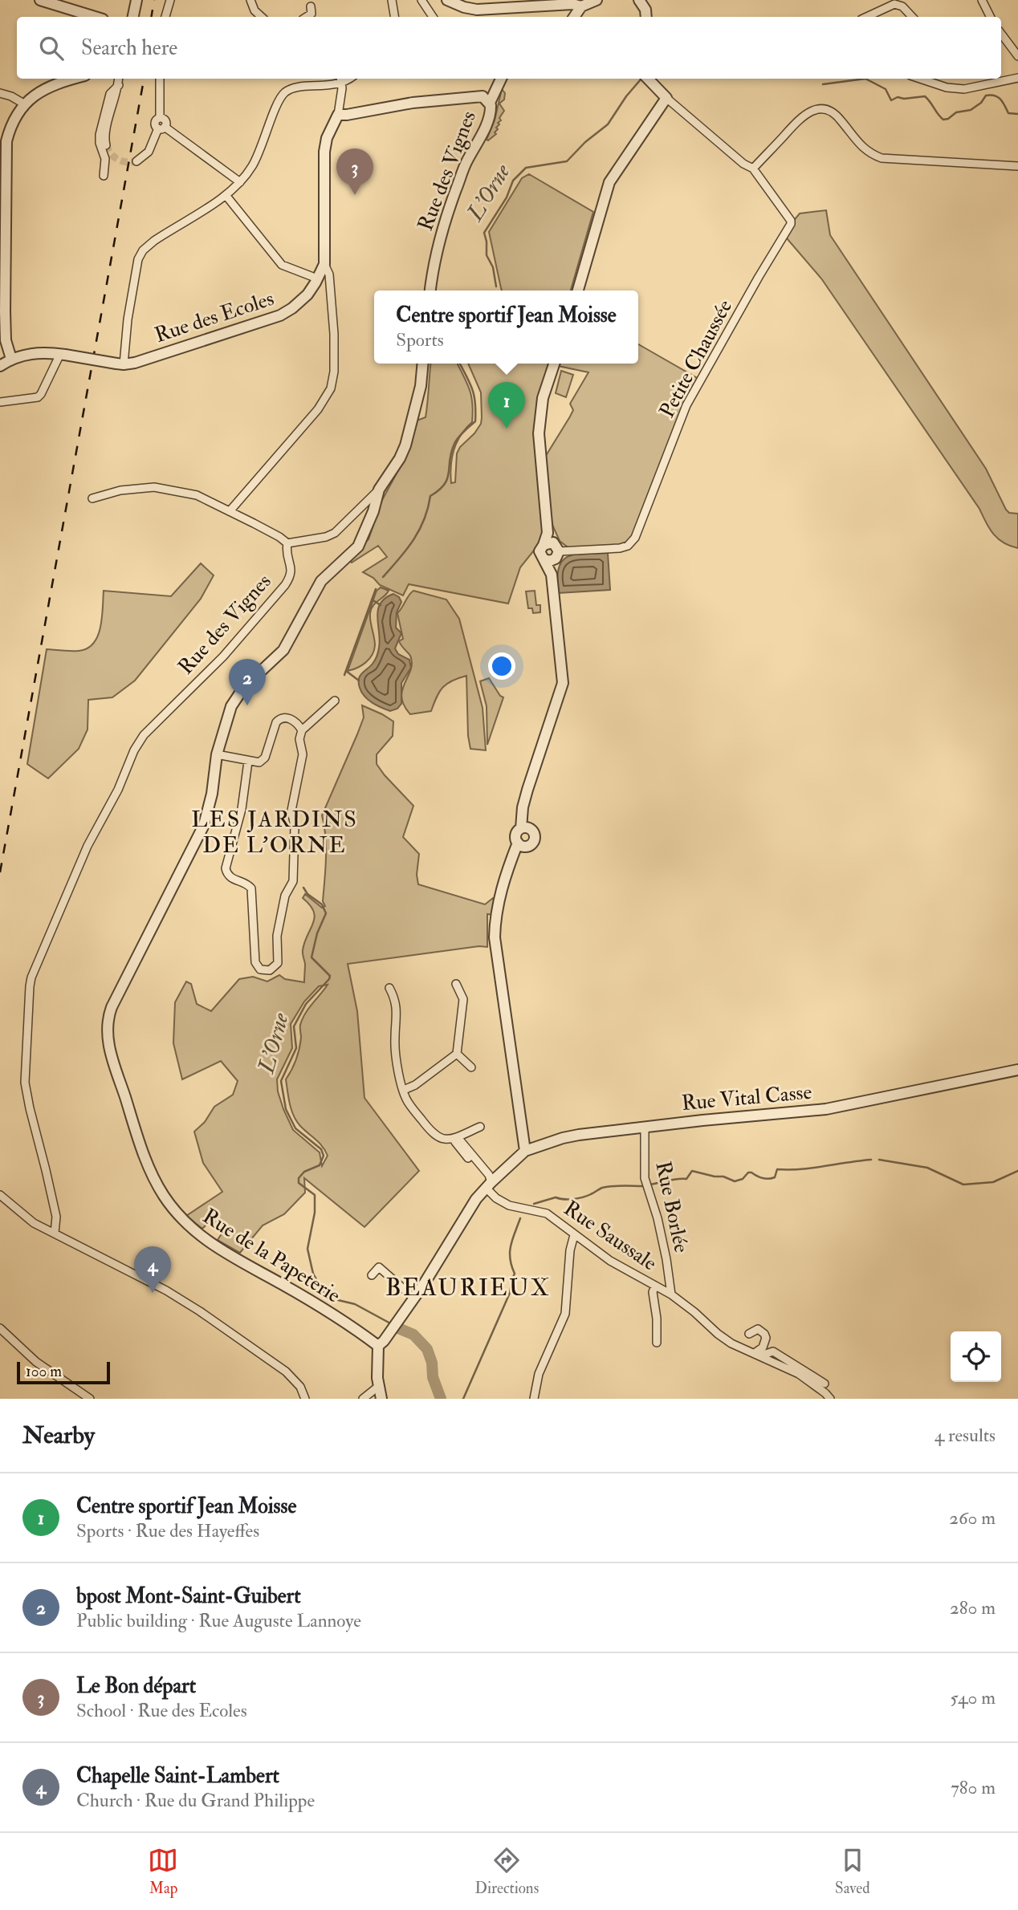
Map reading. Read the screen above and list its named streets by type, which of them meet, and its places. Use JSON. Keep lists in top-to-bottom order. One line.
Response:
{"streets":{"street":["Rue des Vignes","Rue des Ecoles","Petite Chaussée","Rue Vital Casse","Rue Borlée","Rue Saussale","Rue de la Papeterie"]},"crossings":[["Rue Vital Casse","Rue Borlée"],["Rue Vital Casse","Rue Saussale"],["Rue Vital Casse","Rue de la Papeterie"],["Rue Borlée","Rue Saussale"]],"districts":["LES JARDINS DE L'ORNE","BEAURIEUX"],"water":["L'Orne"],"scale_bar":"100 m","page":{"search":"Search here","pins":["3","1","2","4"],"popup":["Centre sportif Jean Moisse","Sports"],"scale":"100 m","heading":["Nearby","4 results"],"list":[{"mark":"1","name":"Centre sportif Jean Moisse","note":"Sports · Rue des Hayeffes","value":"260 m"},{"mark":"2","name":"bpost Mont-Saint-Guibert","note":"Public building · Rue Auguste Lannoye","value":"280 m"},{"mark":"3","name":"Le Bon départ","note":"School · Rue des Ecoles","value":"540 m"},{"mark":"4","name":"Chapelle Saint-Lambert","note":"Church · Rue du Grand Philippe","value":"780 m"}],"nav":["Map","Directions","Saved"]}}
